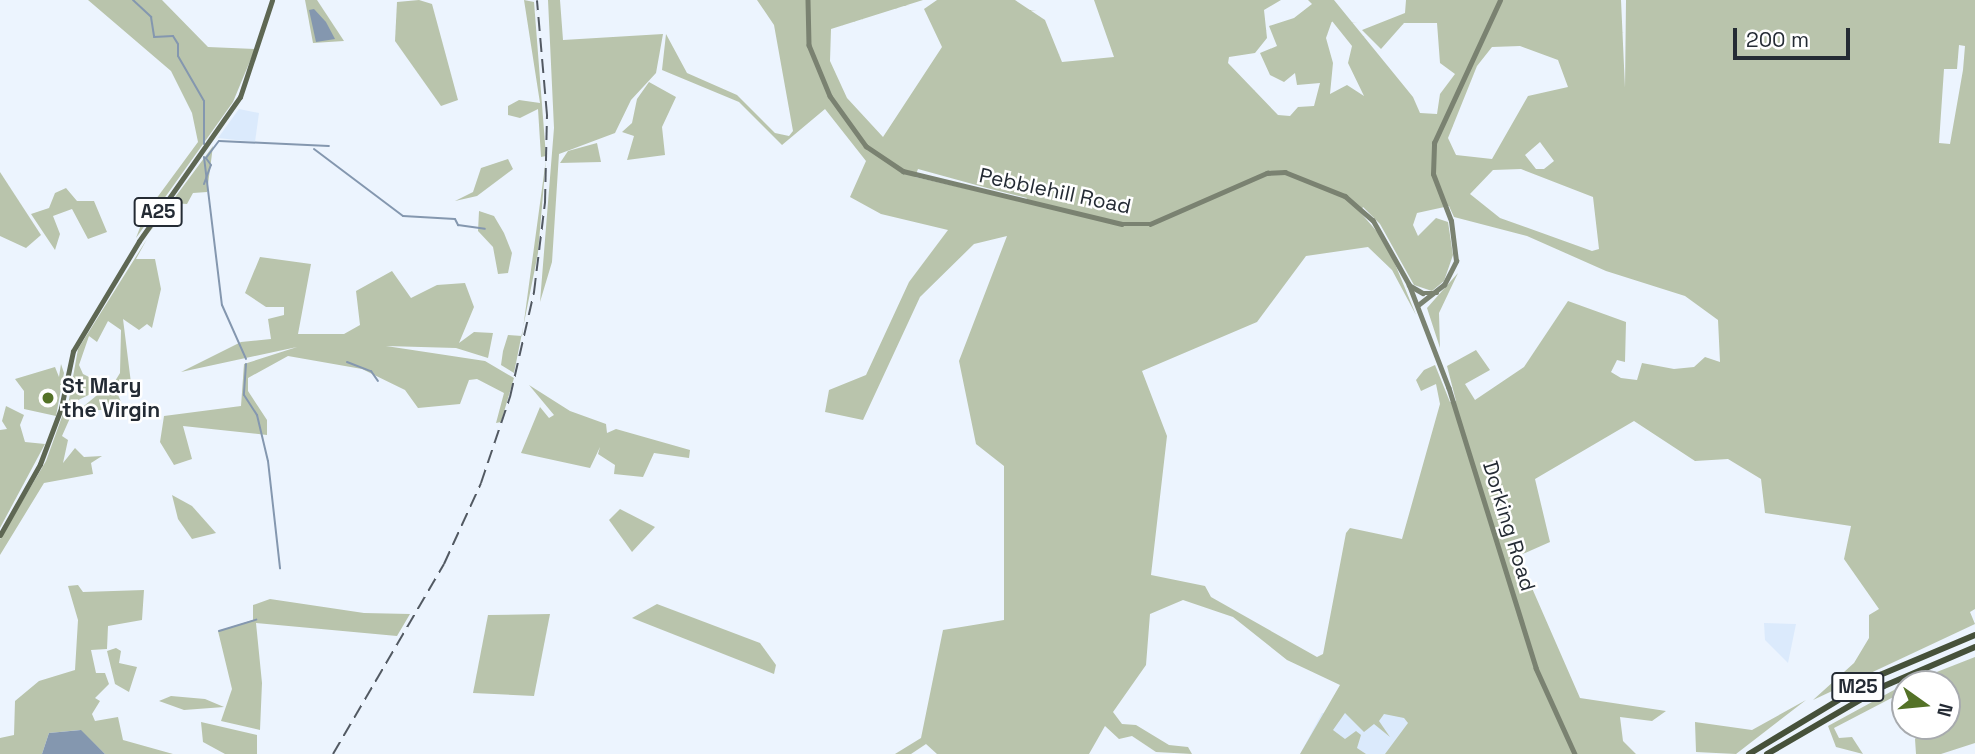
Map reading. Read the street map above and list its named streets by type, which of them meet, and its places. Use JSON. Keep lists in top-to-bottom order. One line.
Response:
{"streets":{"highway":["M25"],"main road":["Pebblehill Road","A25","Dorking Road"]},"crossings":[["Pebblehill Road","Dorking Road"]],"places":["St Mary the Virgin"],"scale_bar":"200 m","north":"right"}
